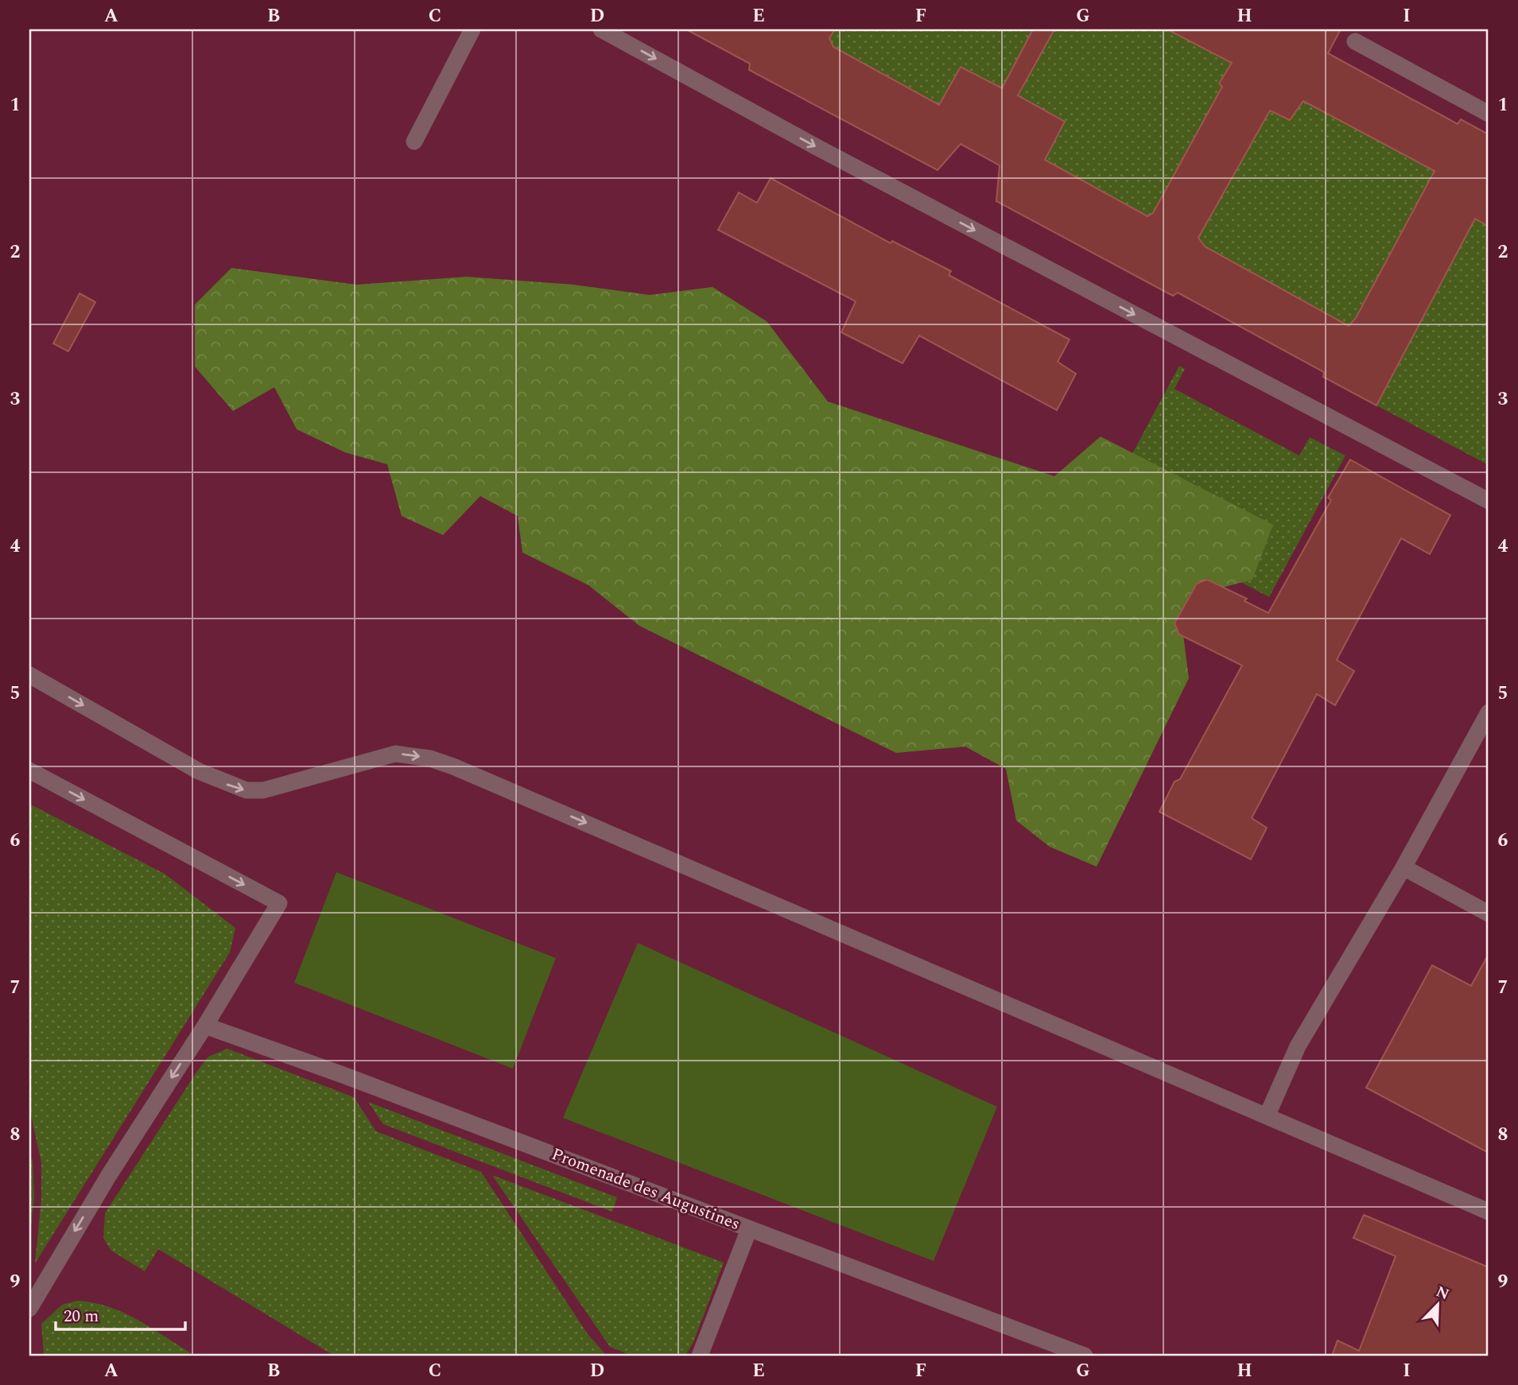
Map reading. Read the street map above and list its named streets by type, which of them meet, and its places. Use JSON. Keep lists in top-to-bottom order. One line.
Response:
{"streets":{"lane":["Promenade des Augustines"]},"scale_bar":"20 m","north":"top right","grid":{"columns":["A","B","C","D","E","F","G","H","I"],"rows":["1","2","3","4","5","6","7","8","9"]}}
